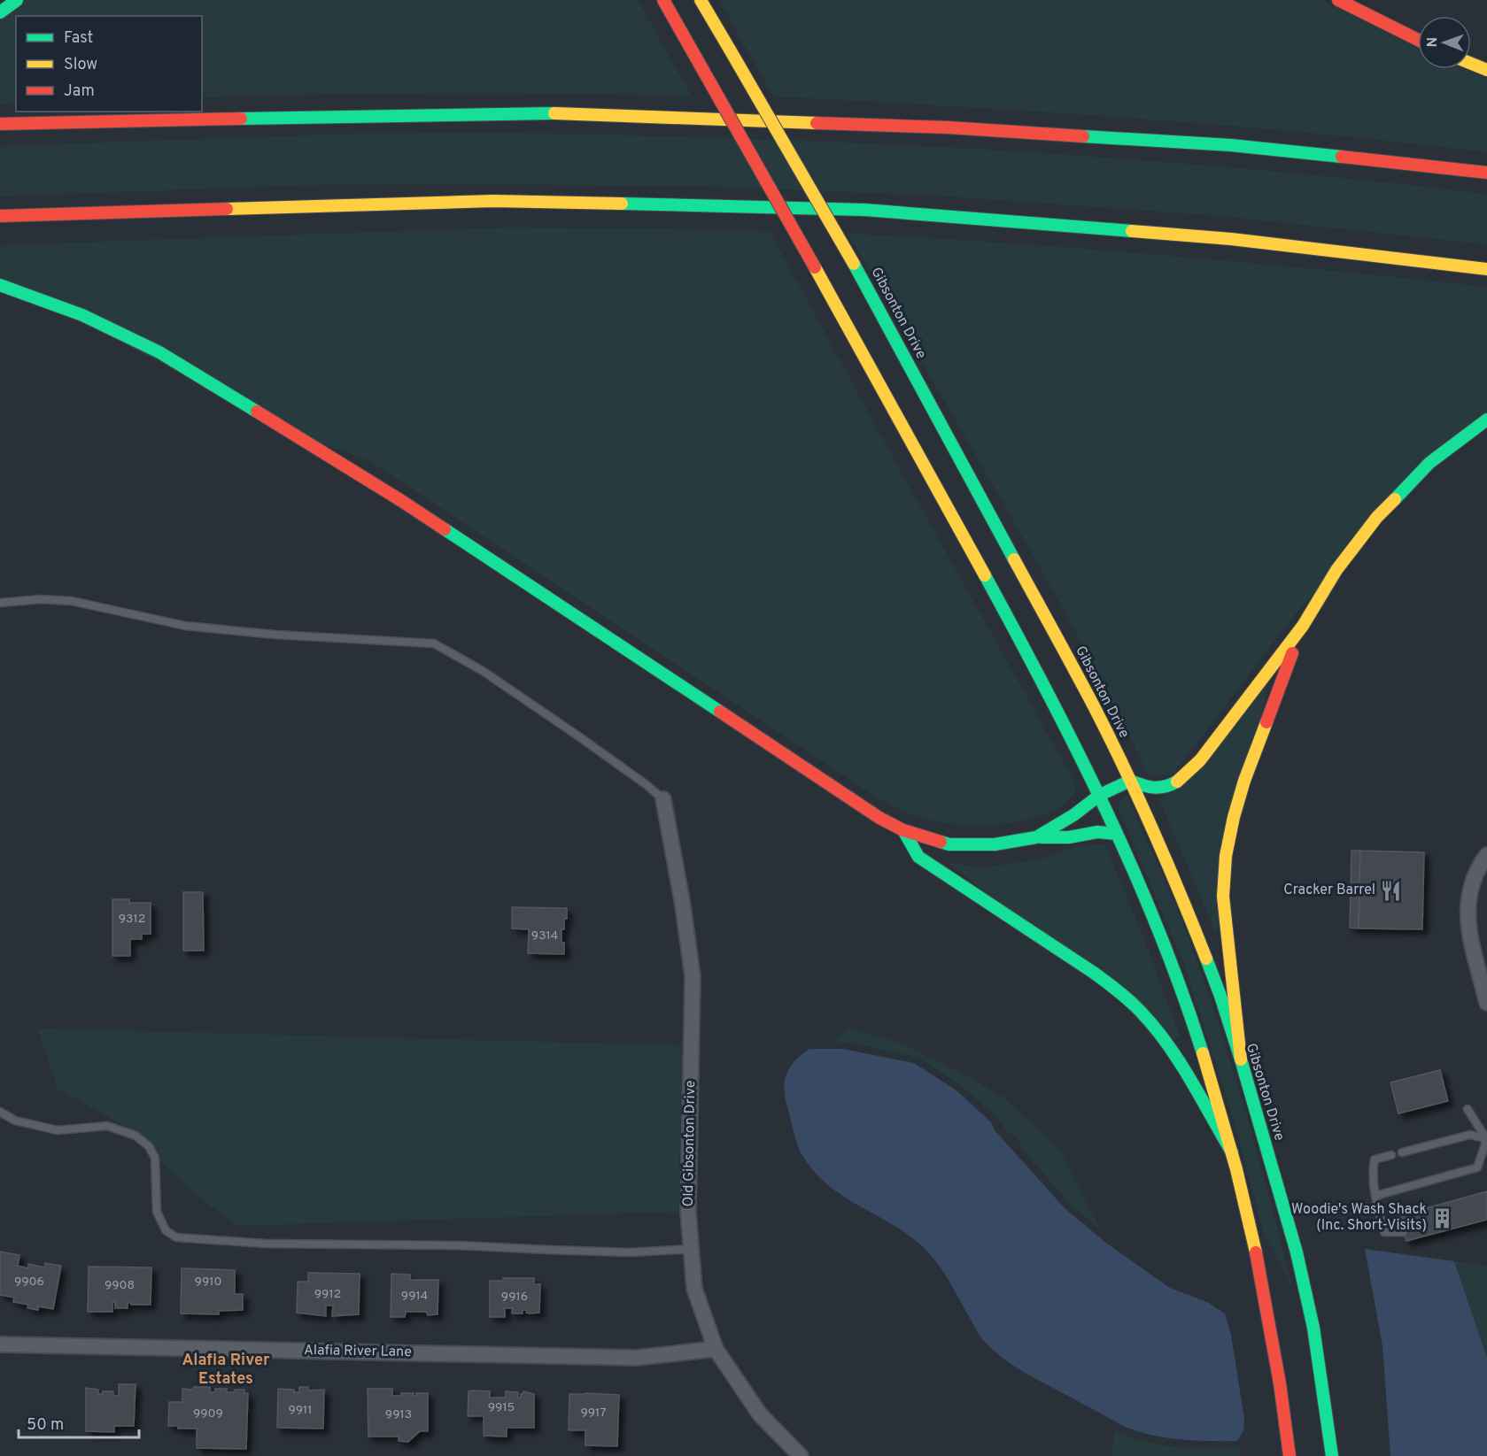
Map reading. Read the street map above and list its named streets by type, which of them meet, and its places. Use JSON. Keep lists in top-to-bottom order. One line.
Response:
{"streets":{"main road":["Gibsonton Drive"],"street":["Old Gibsonton Drive","Alafia River Lane"]},"crossings":[["Old Gibsonton Drive","Alafia River Lane"]],"districts":["Alafia River Estates"],"places":{"restaurant":["Cracker Barrel"],"building":["Woodie's Wash Shack (Inc. Short-Visits)"]},"house_numbers":["9312","9314","9906","9910","9908","9912","9914","9916","9915","9911","9917","9909","9913"],"legend":["Fast","Slow","Jam"],"scale_bar":"50 m","north":"left"}
